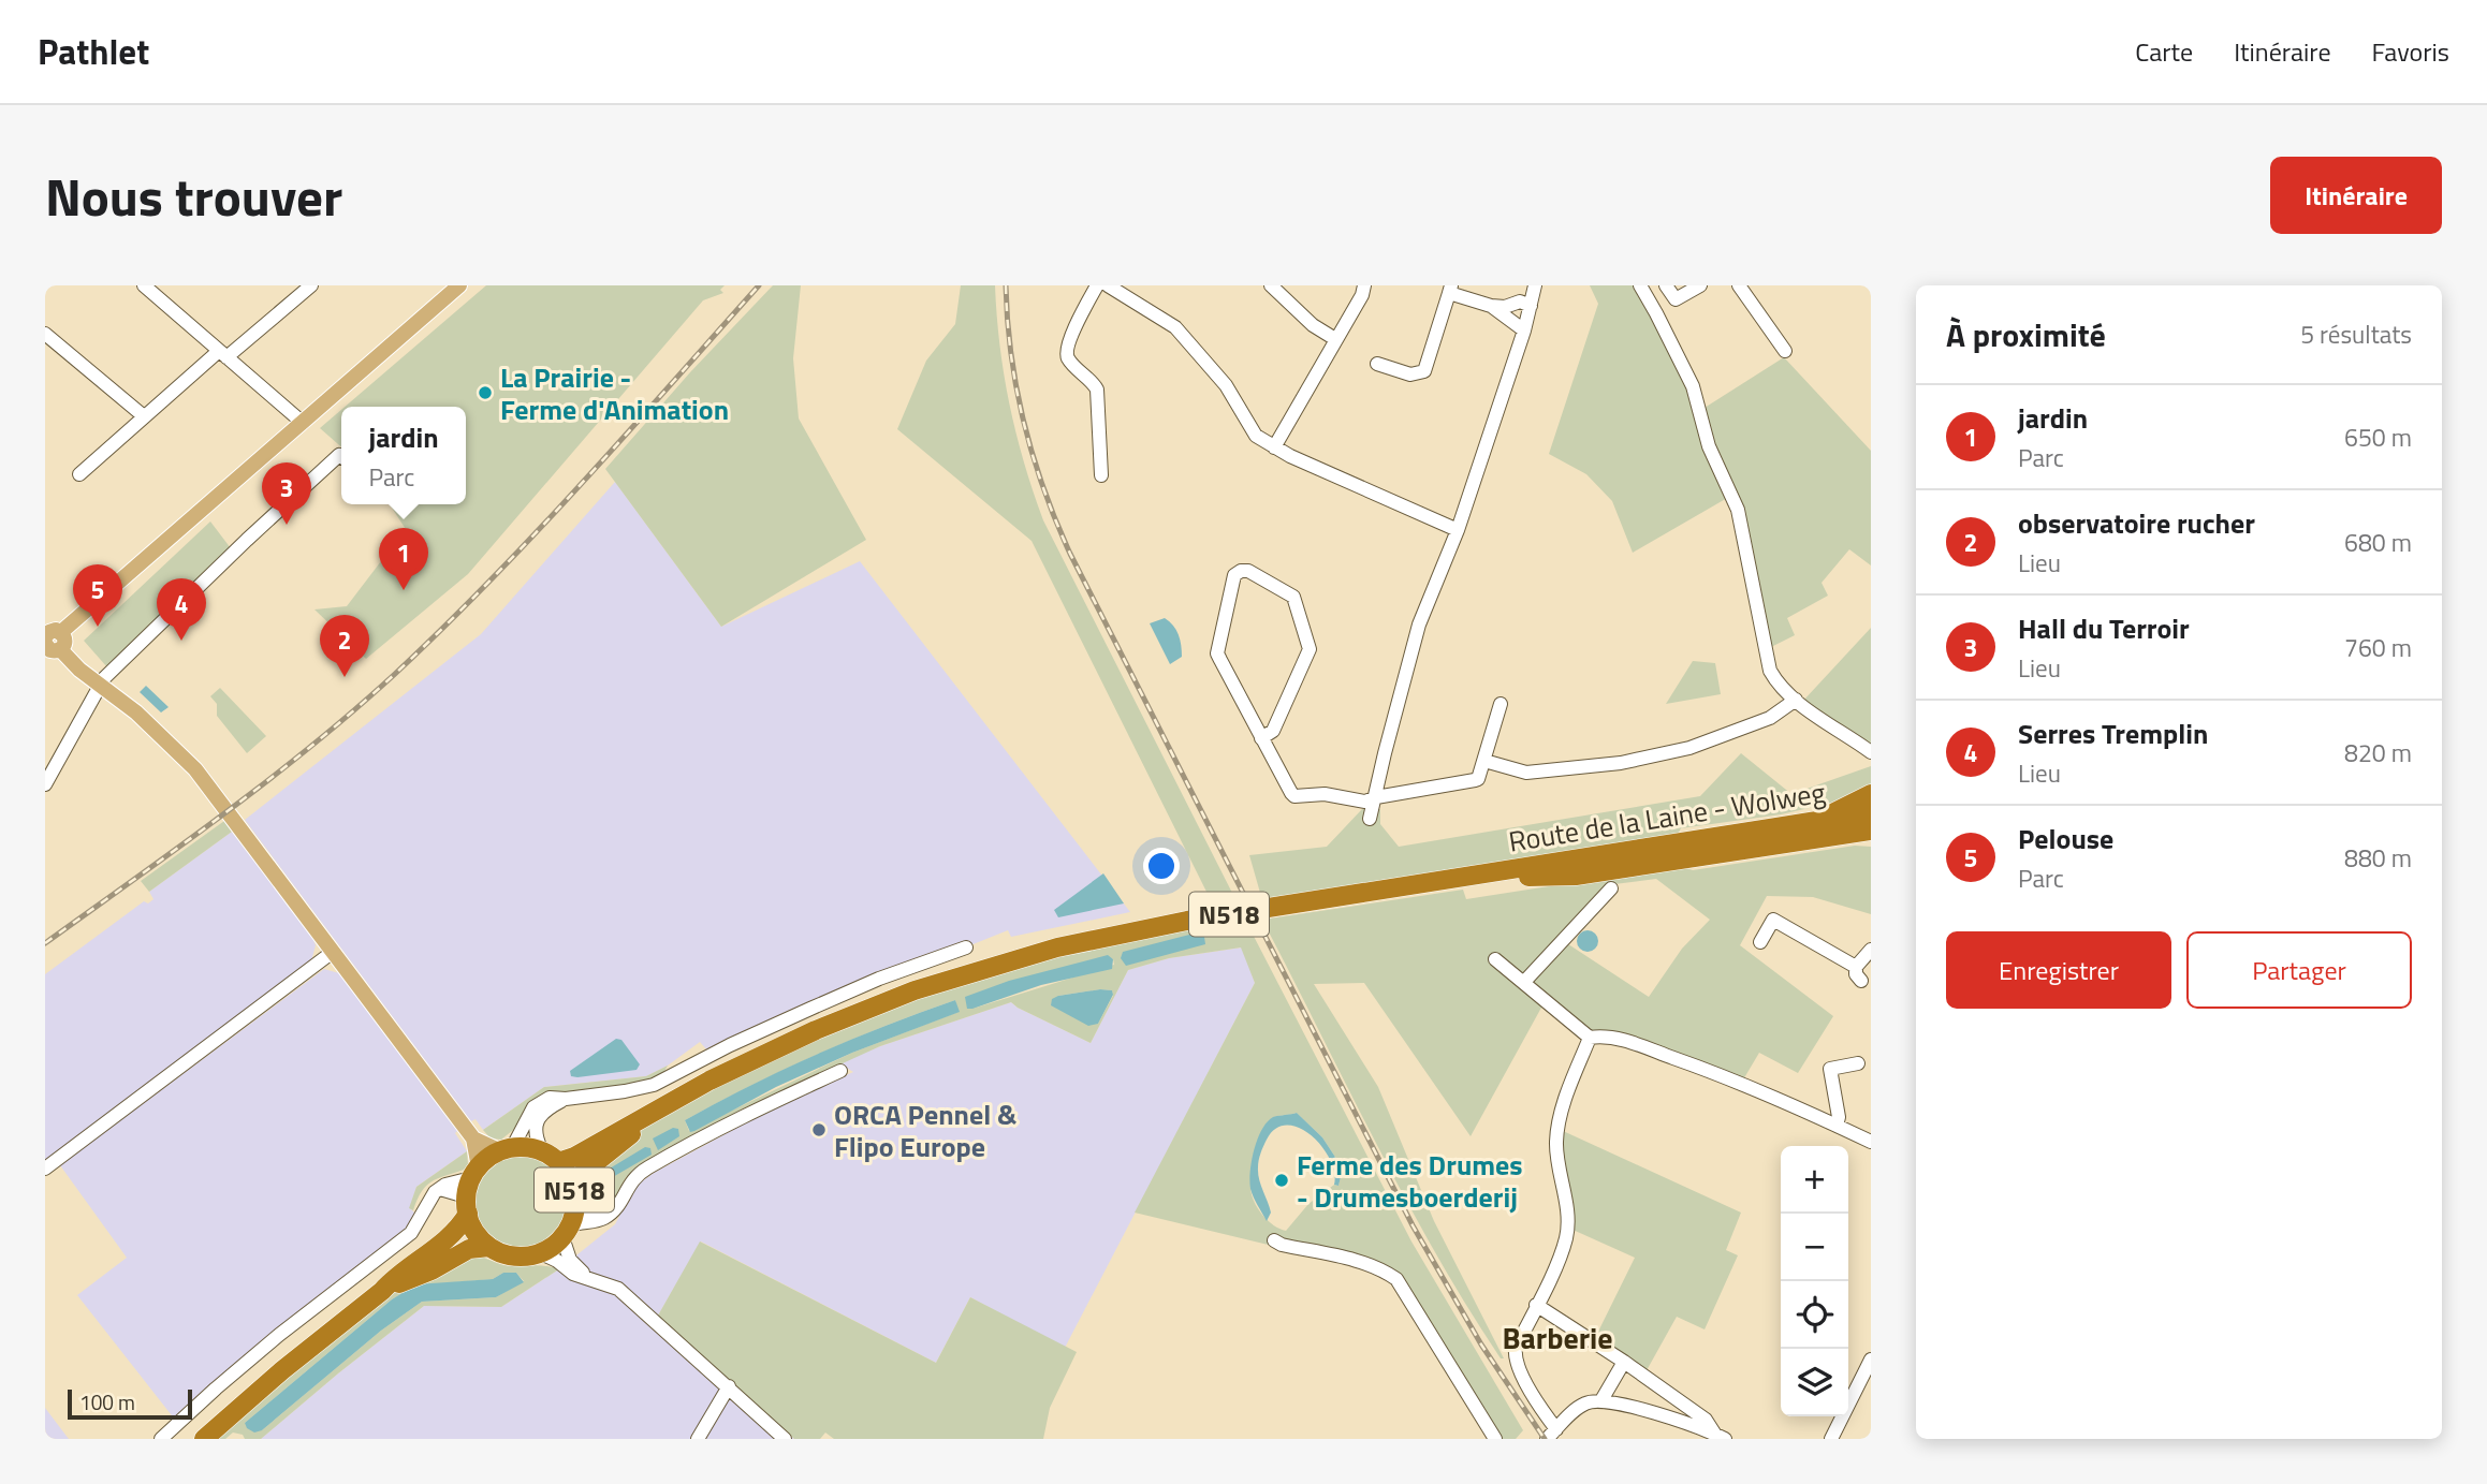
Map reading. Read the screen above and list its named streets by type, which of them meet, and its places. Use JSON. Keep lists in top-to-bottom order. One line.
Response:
{"streets":{"highway":["Route de la Laine - Wolweg","N518"]},"crossings":[["Route de la Laine - Wolweg","N518"]],"districts":["Barberie"],"places":["La Prairie - Ferme d'Animation","ORCA Pennel & Flipo Europe","Ferme des Drumes - Drumesboerderij"],"scale_bar":"100 m","page":{"header":"Pathlet","nav":["Carte","Itinéraire","Favoris"],"title":"Nous trouver","buttons":["Itinéraire",["Enregistrer","Partager"]],"heading":["À proximité","5 résultats"],"list":[{"mark":"1","name":"jardin","note":"Parc","value":"650 m"},{"mark":"2","name":"observatoire rucher","note":"Lieu","value":"680 m"},{"mark":"3","name":"Hall du Terroir","note":"Lieu","value":"760 m"},{"mark":"4","name":"Serres Tremplin","note":"Lieu","value":"820 m"},{"mark":"5","name":"Pelouse","note":"Parc","value":"880 m"}],"popup":["jardin","Parc"],"pins":["3","1","5","4","2"],"map_buttons":["+","−"],"scale":"100 m"}}
